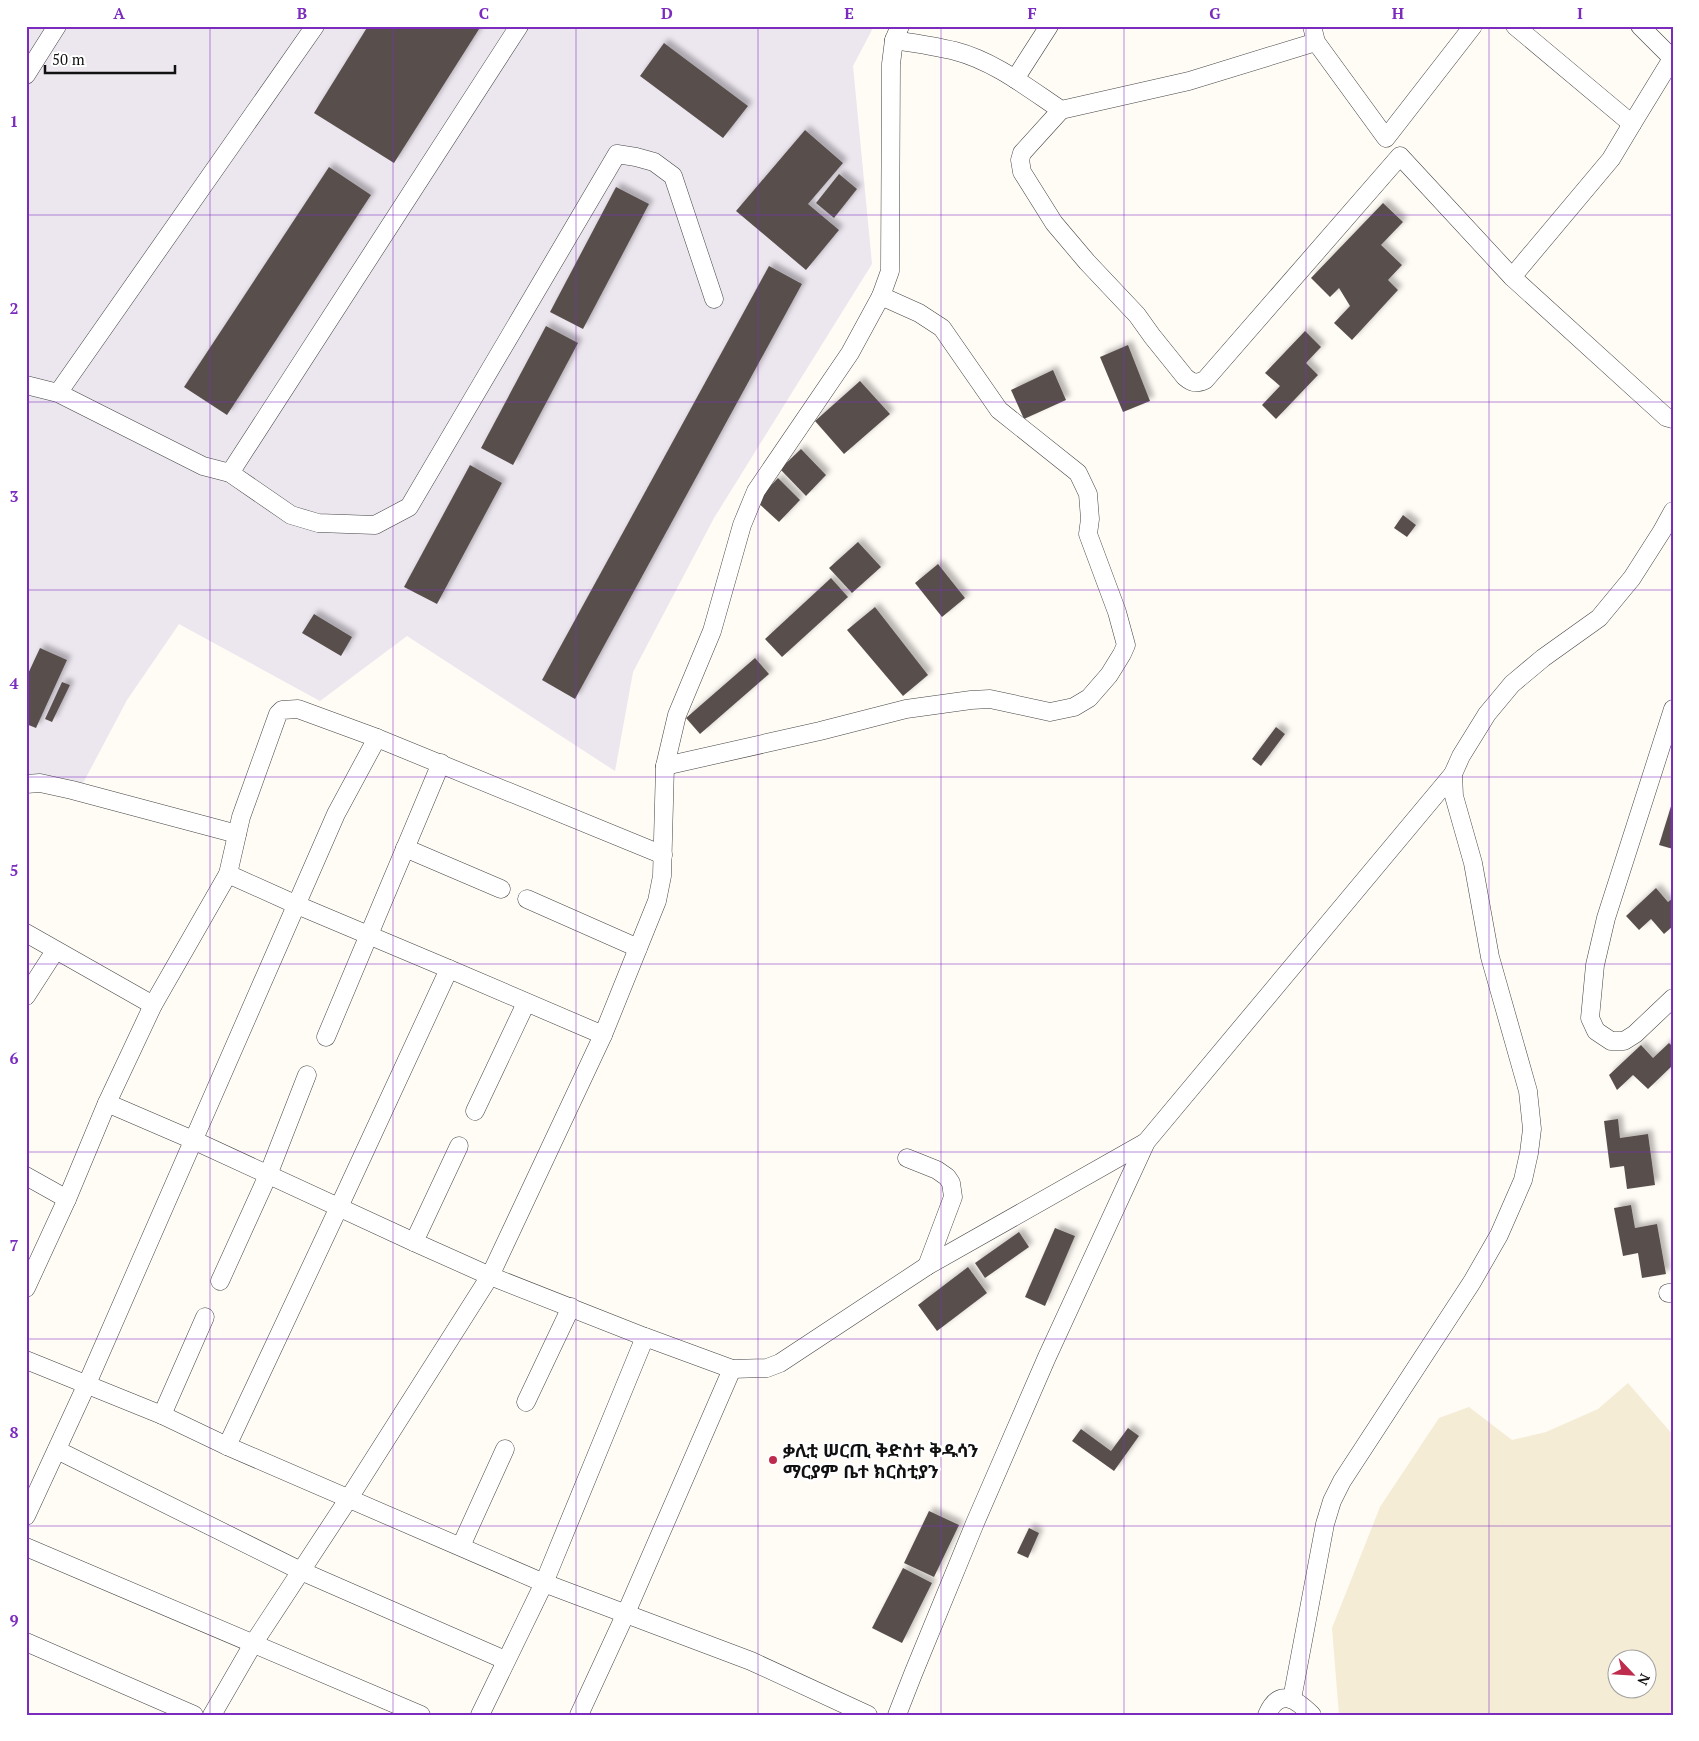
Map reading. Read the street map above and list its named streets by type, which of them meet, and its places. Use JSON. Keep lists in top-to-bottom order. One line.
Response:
{"places":["ቃሊቲ ሠርጢ ቅድስተ ቅዱሳን ማርያም ቤተ ክርስቲያን"],"scale_bar":"50 m","north":"bottom right","grid":{"columns":["A","B","C","D","E","F","G","H","I"],"rows":["1","2","3","4","5","6","7","8","9"]}}
